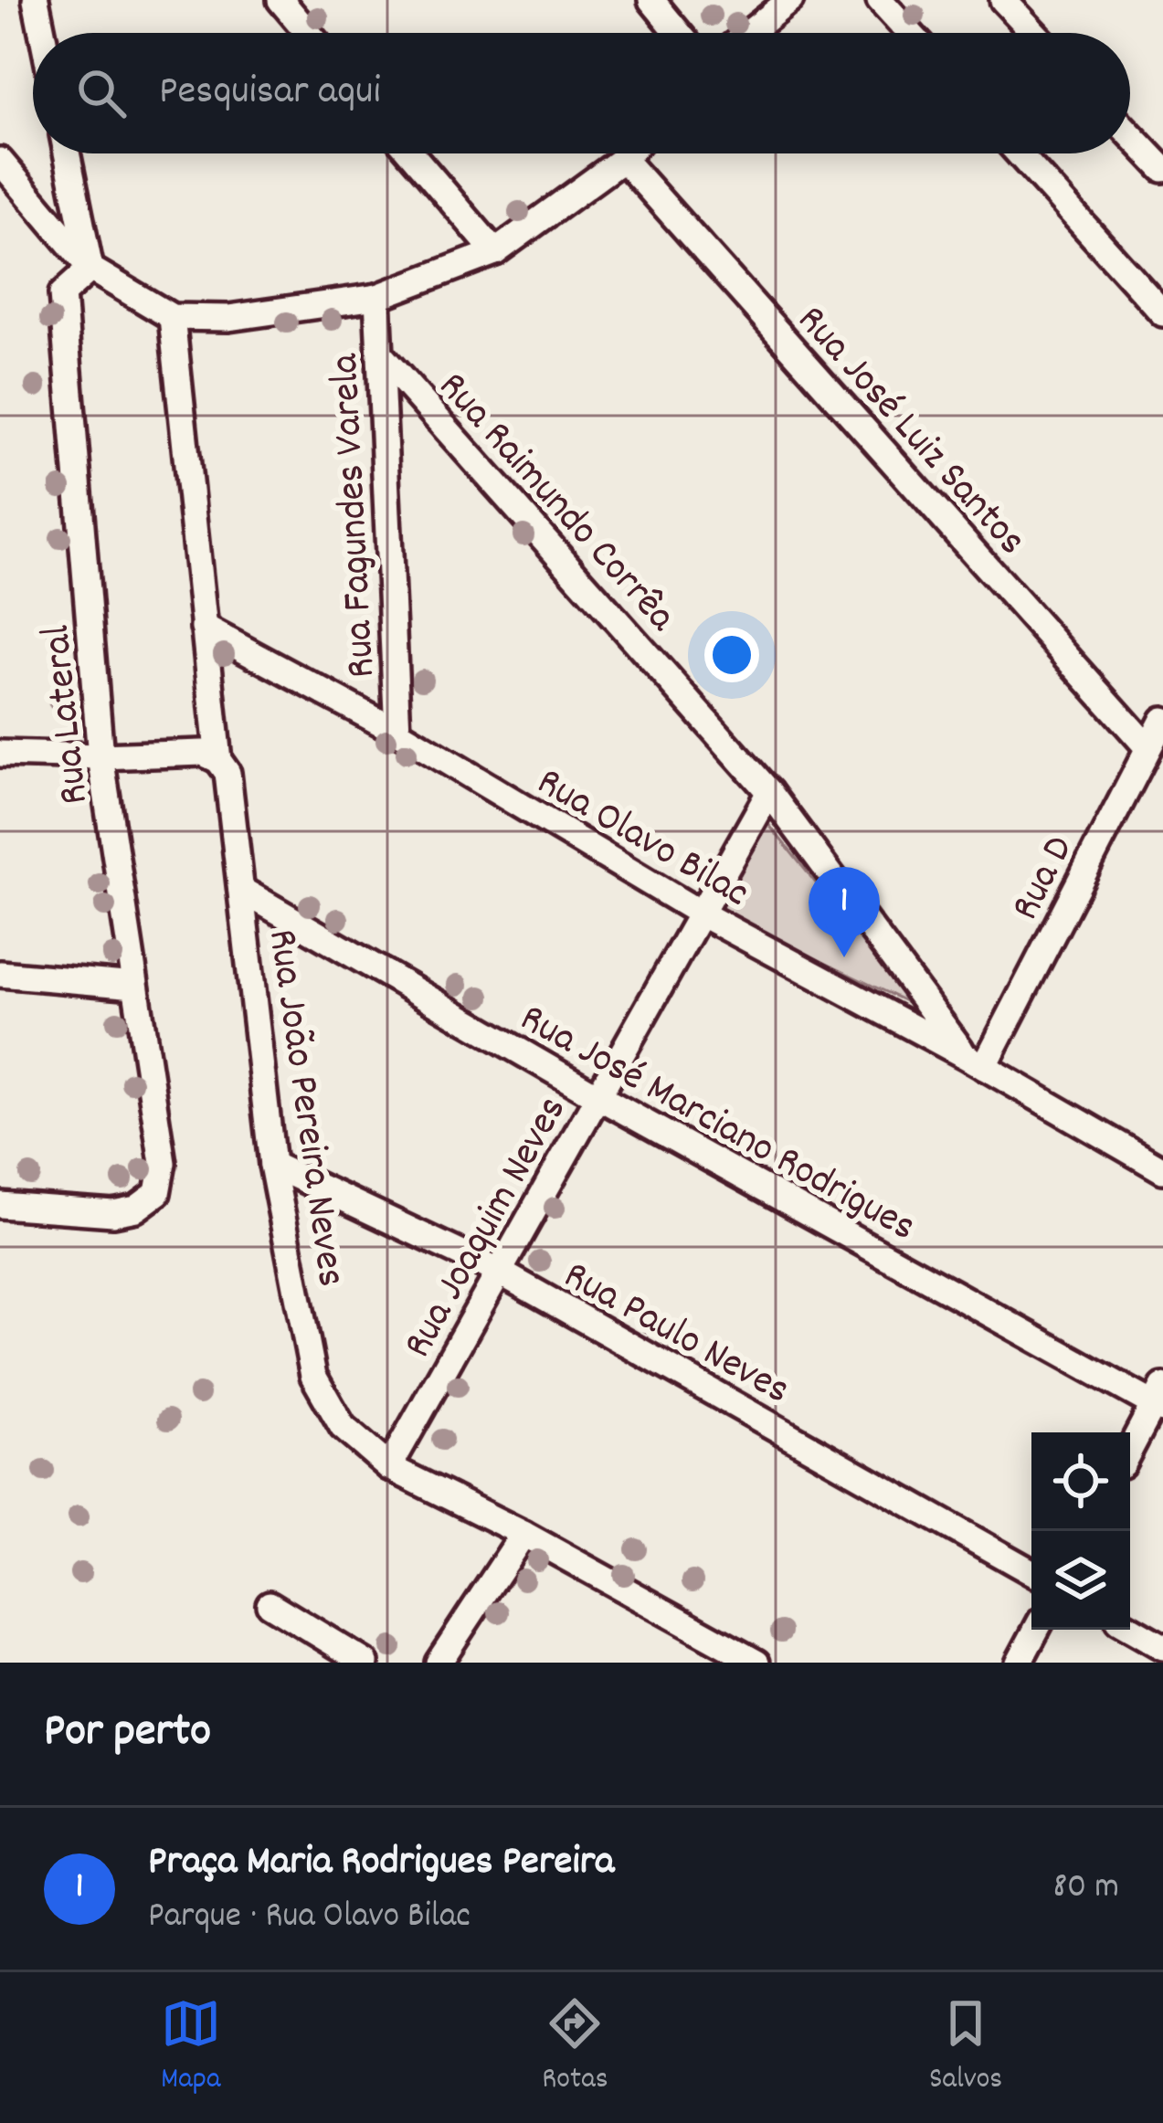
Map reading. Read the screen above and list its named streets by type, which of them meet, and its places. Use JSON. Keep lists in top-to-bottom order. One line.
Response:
{"streets":{"street":["Rua José Luiz Santos","Rua Raimundo Corrêa","Rua Fagundes Varela","Rua Lateral","Rua Olavo Bilac","Rua D","Rua João Pereira Neves","Rua José Marciano Rodrigues","Rua Joaquim Neves","Rua Paulo Neves"]},"crossings":[["Rua José Luiz Santos","Rua D"],["Rua Raimundo Corrêa","Rua Fagundes Varela"],["Rua Raimundo Corrêa","Rua Olavo Bilac"],["Rua Raimundo Corrêa","Rua D"],["Rua Raimundo Corrêa","Rua Joaquim Neves"],["Rua Fagundes Varela","Rua Olavo Bilac"],["Rua Olavo Bilac","Rua D"],["Rua Olavo Bilac","Rua João Pereira Neves"],["Rua Olavo Bilac","Rua Joaquim Neves"],["Rua João Pereira Neves","Rua José Marciano Rodrigues"],["Rua João Pereira Neves","Rua Joaquim Neves"],["Rua João Pereira Neves","Rua Paulo Neves"],["Rua José Marciano Rodrigues","Rua Joaquim Neves"],["Rua Joaquim Neves","Rua Paulo Neves"]],"page":{"search":"Pesquisar aqui","pins":"1","heading":"Por perto","list":[{"mark":"1","name":"Praça Maria Rodrigues Pereira","note":"Parque · Rua Olavo Bilac","value":"80 m"}],"nav":["Mapa","Rotas","Salvos"]}}
